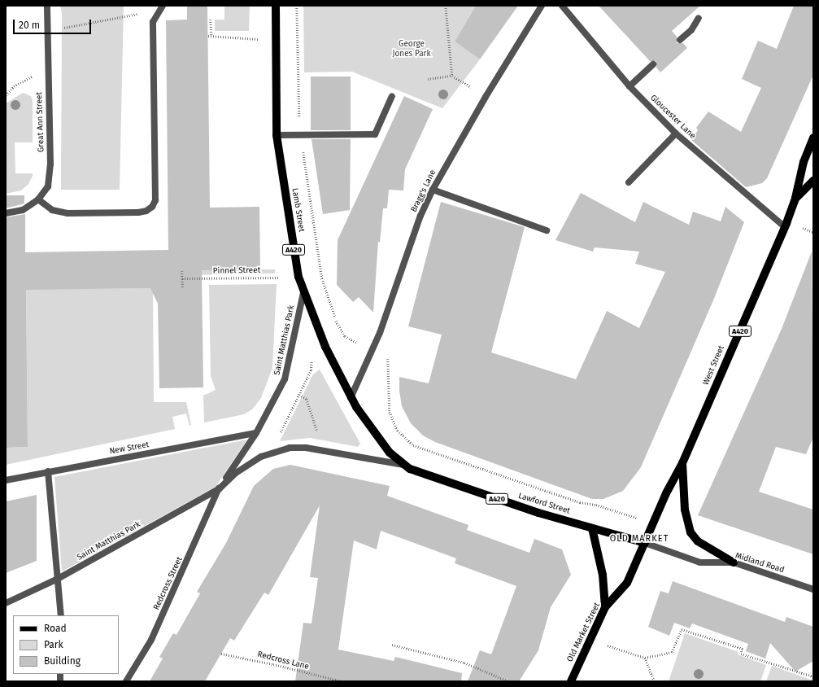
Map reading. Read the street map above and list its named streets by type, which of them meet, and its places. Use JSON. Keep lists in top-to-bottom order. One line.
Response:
{"streets":{"main road":["Lamb Street","A420","West Street","Lawford Street","Old Market Street"],"street":["Gloucester Lane","Great Ann Street","Bragg's Lane","Saint Matthias Park","New Street","Midland Road","Redcross Street"],"path":["Pinnel Street","Redcross Lane"]},"crossings":[["Gloucester Lane","West Street"],["Bragg's Lane","Lamb Street"],["Lamb Street","Pinnel Street"],["Lamb Street","Saint Matthias Park"],["Lamb Street","Lawford Street"],["Saint Matthias Park","New Street"],["Saint Matthias Park","Lawford Street"],["Saint Matthias Park","Redcross Street"],["West Street","Lawford Street"],["West Street","Midland Road"],["West Street","Old Market Street"],["Lawford Street","Midland Road"],["Lawford Street","Old Market Street"],["Midland Road","Old Market Street"]],"districts":["OLD MARKET"],"parks":["George Jones Park"],"legend":["Road","Park","Building"],"scale_bar":"20 m"}
